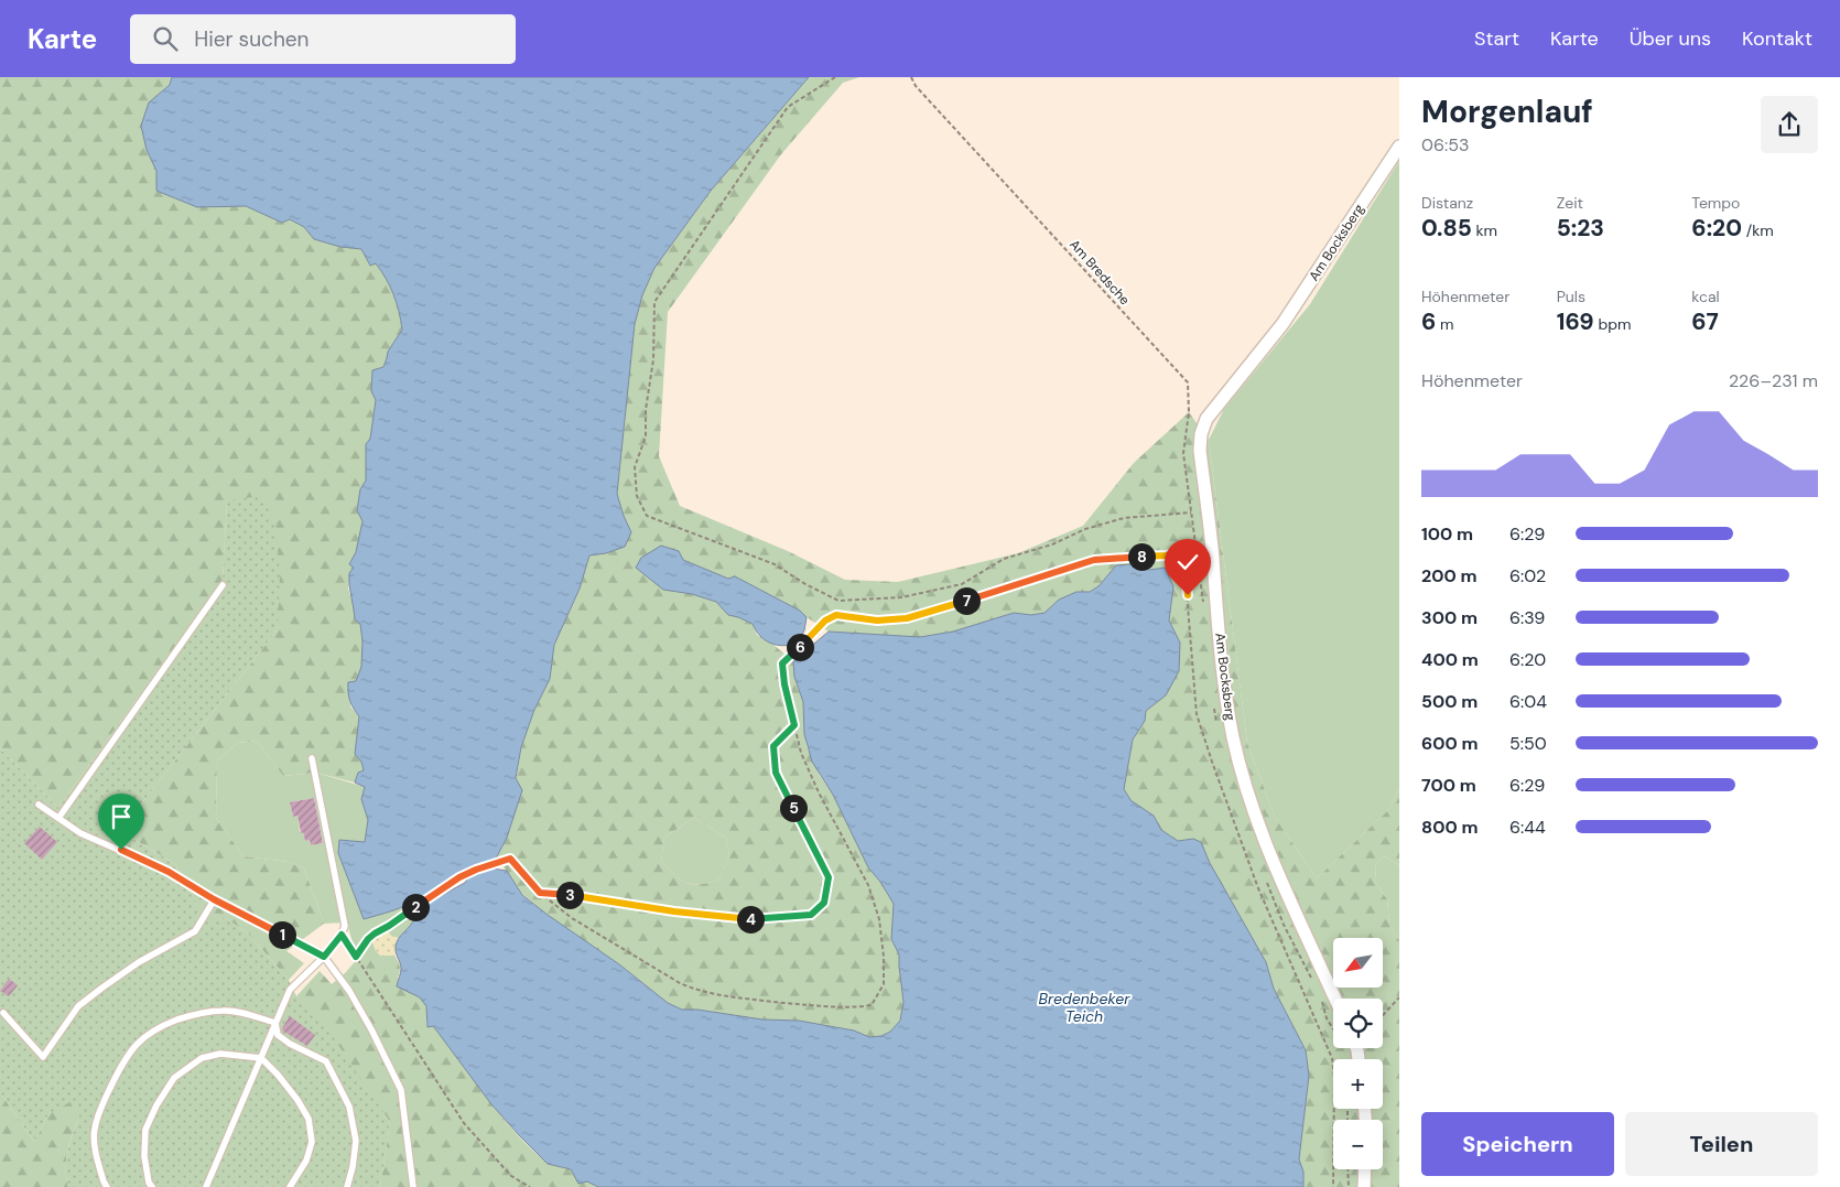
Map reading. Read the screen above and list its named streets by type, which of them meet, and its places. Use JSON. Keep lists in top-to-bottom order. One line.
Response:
{"streets":{"street":["Am Bocksberg"],"path":["Am Bredsche"]},"water":["Bredenbeker Teich"],"north":"bottom left","page":{"header":"Karte","search":"Hier suchen","nav":["Start","Karte","Über uns","Kontakt"],"heading":["Morgenlauf","06:53"],"stats":[["Distanz","0.85 km"],["Zeit","5:23"],["Tempo","6:20 /km"],["Höhenmeter","6 m"],["Puls","169 bpm"],["kcal","67"]],"chart":["Höhenmeter","226–231 m"],"list":[{"name":"100 m","note":"6:29"},{"name":"200 m","note":"6:02"},{"name":"300 m","note":"6:39"},{"name":"400 m","note":"6:20"},{"name":"500 m","note":"6:04"},{"name":"600 m","note":"5:50"},{"name":"700 m","note":"6:29"},{"name":"800 m","note":"6:44"}],"pins":["8","7","6","5","3","2","4","1"],"map_buttons":["+","−"],"buttons":["Speichern","Teilen"]}}
